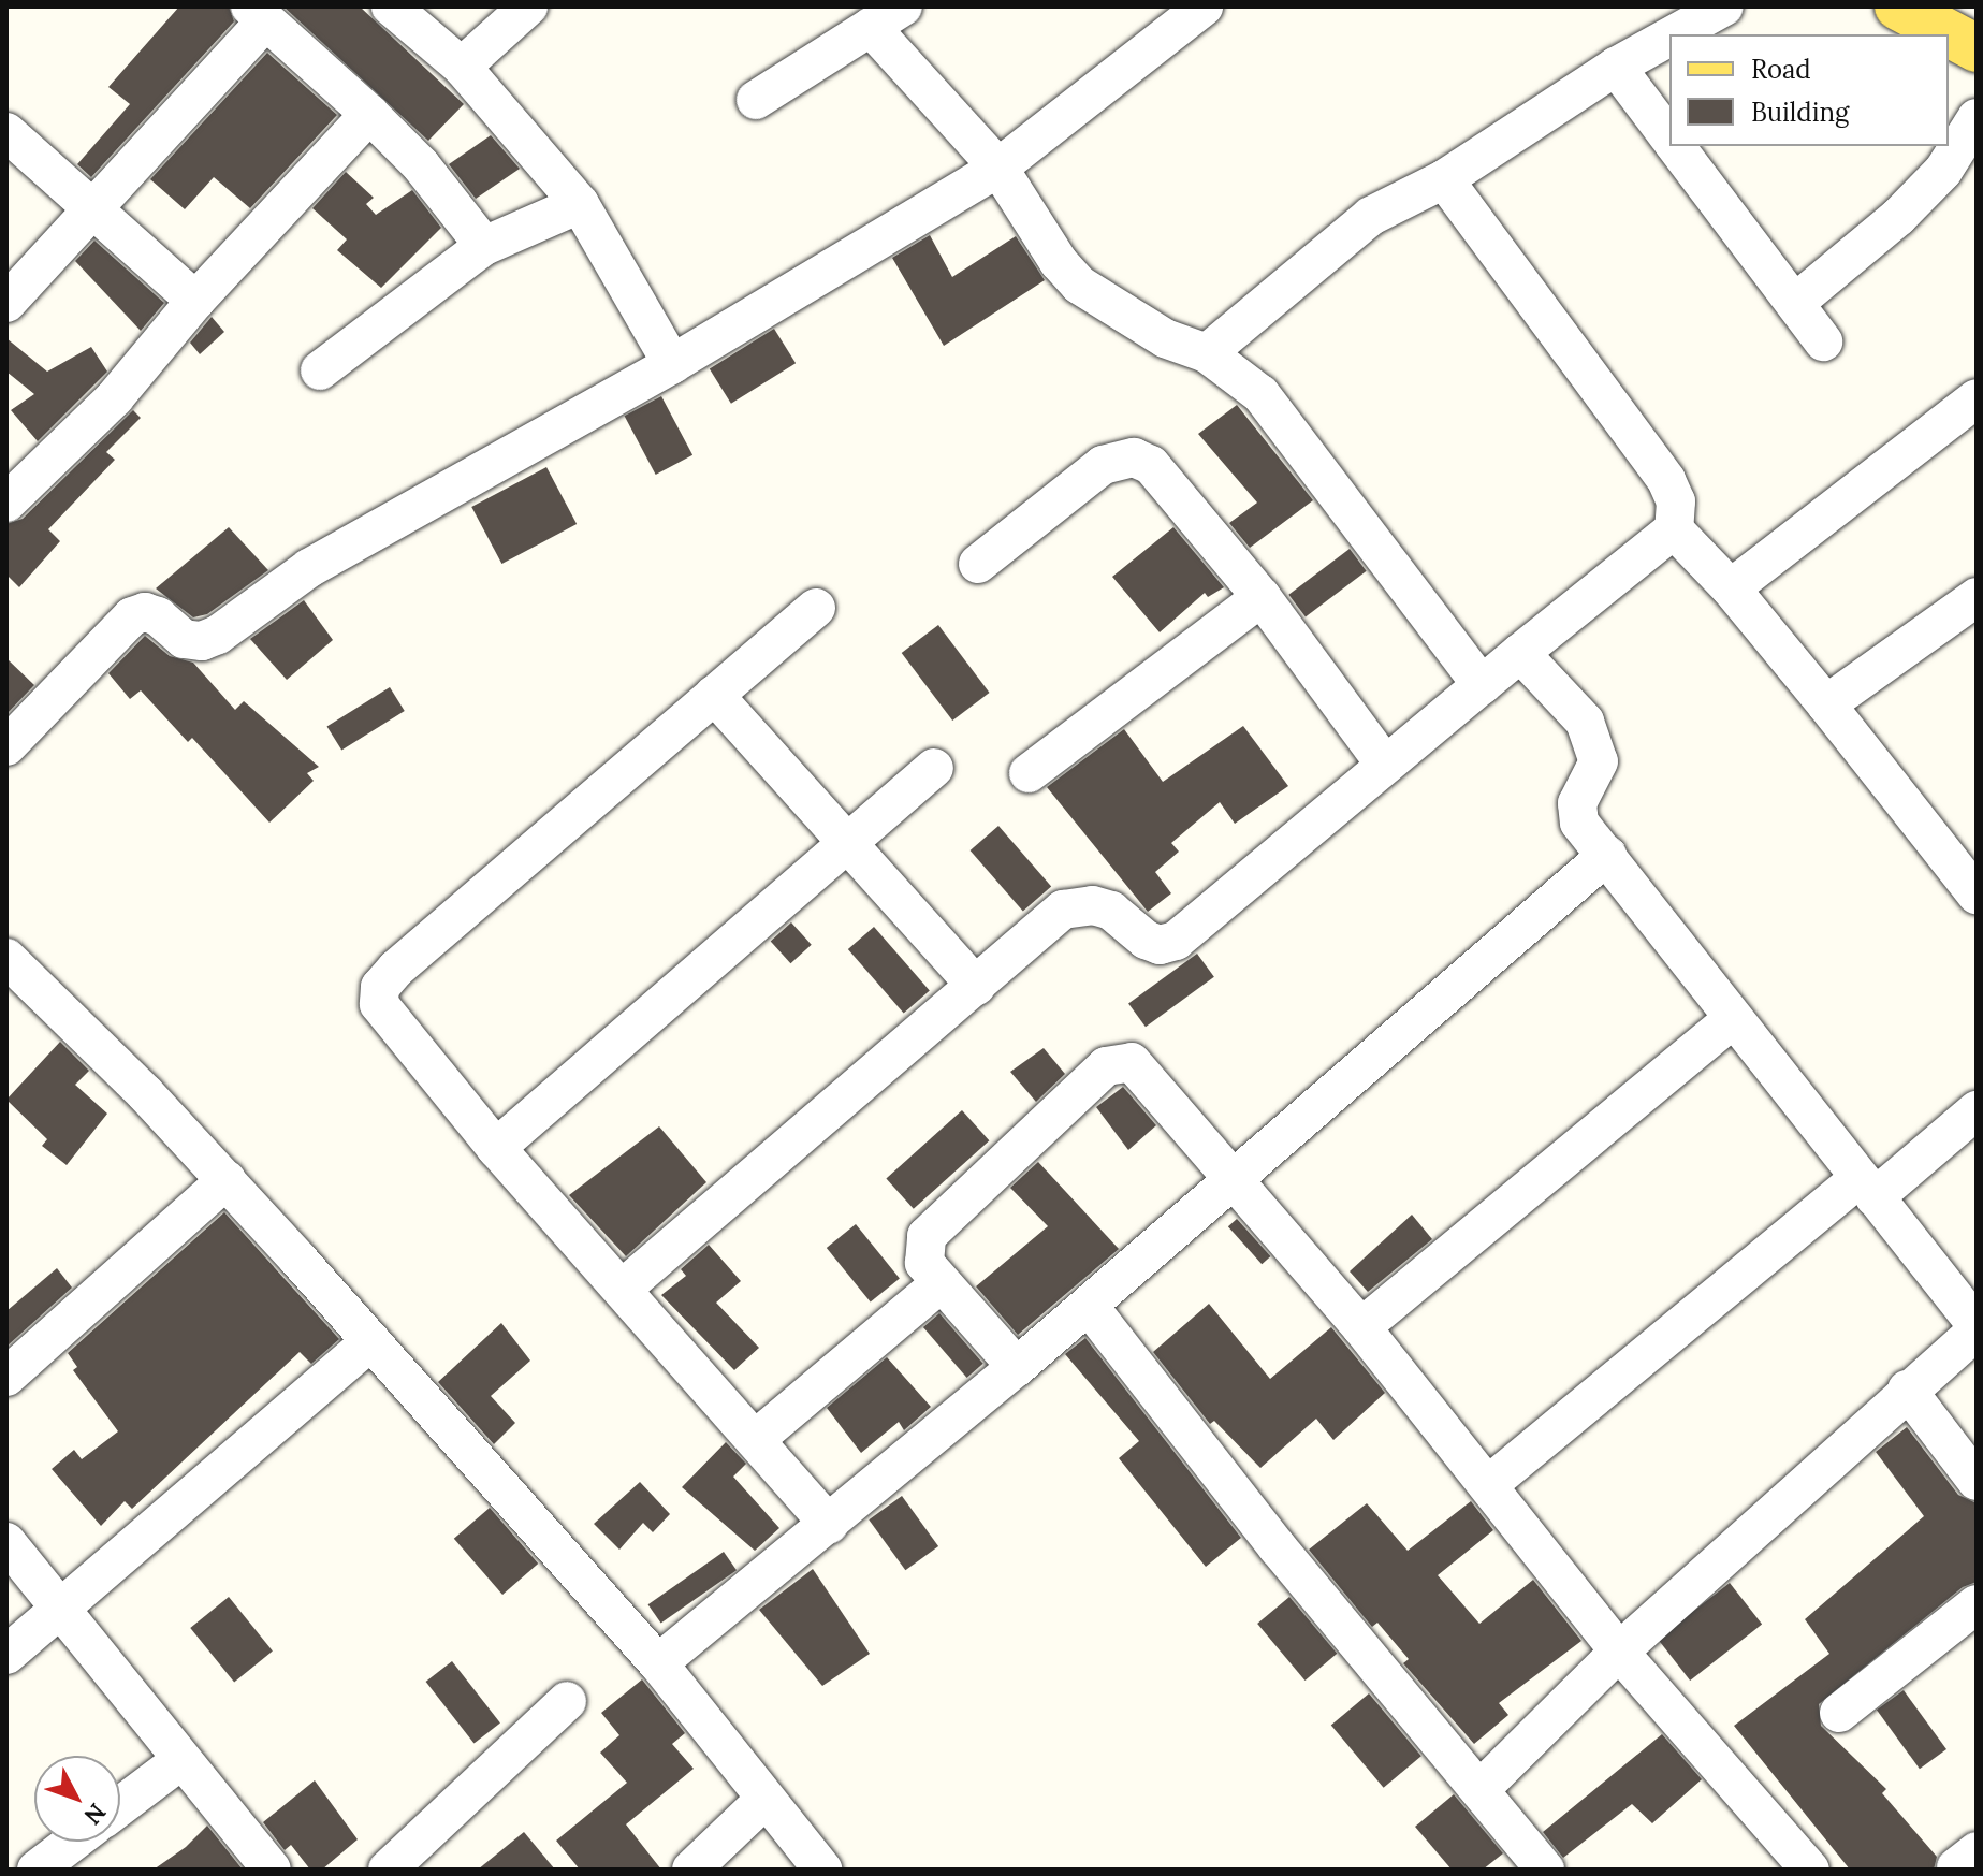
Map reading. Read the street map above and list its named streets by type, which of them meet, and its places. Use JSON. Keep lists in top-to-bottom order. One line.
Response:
{"legend":["Road","Building"],"north":"bottom right"}
